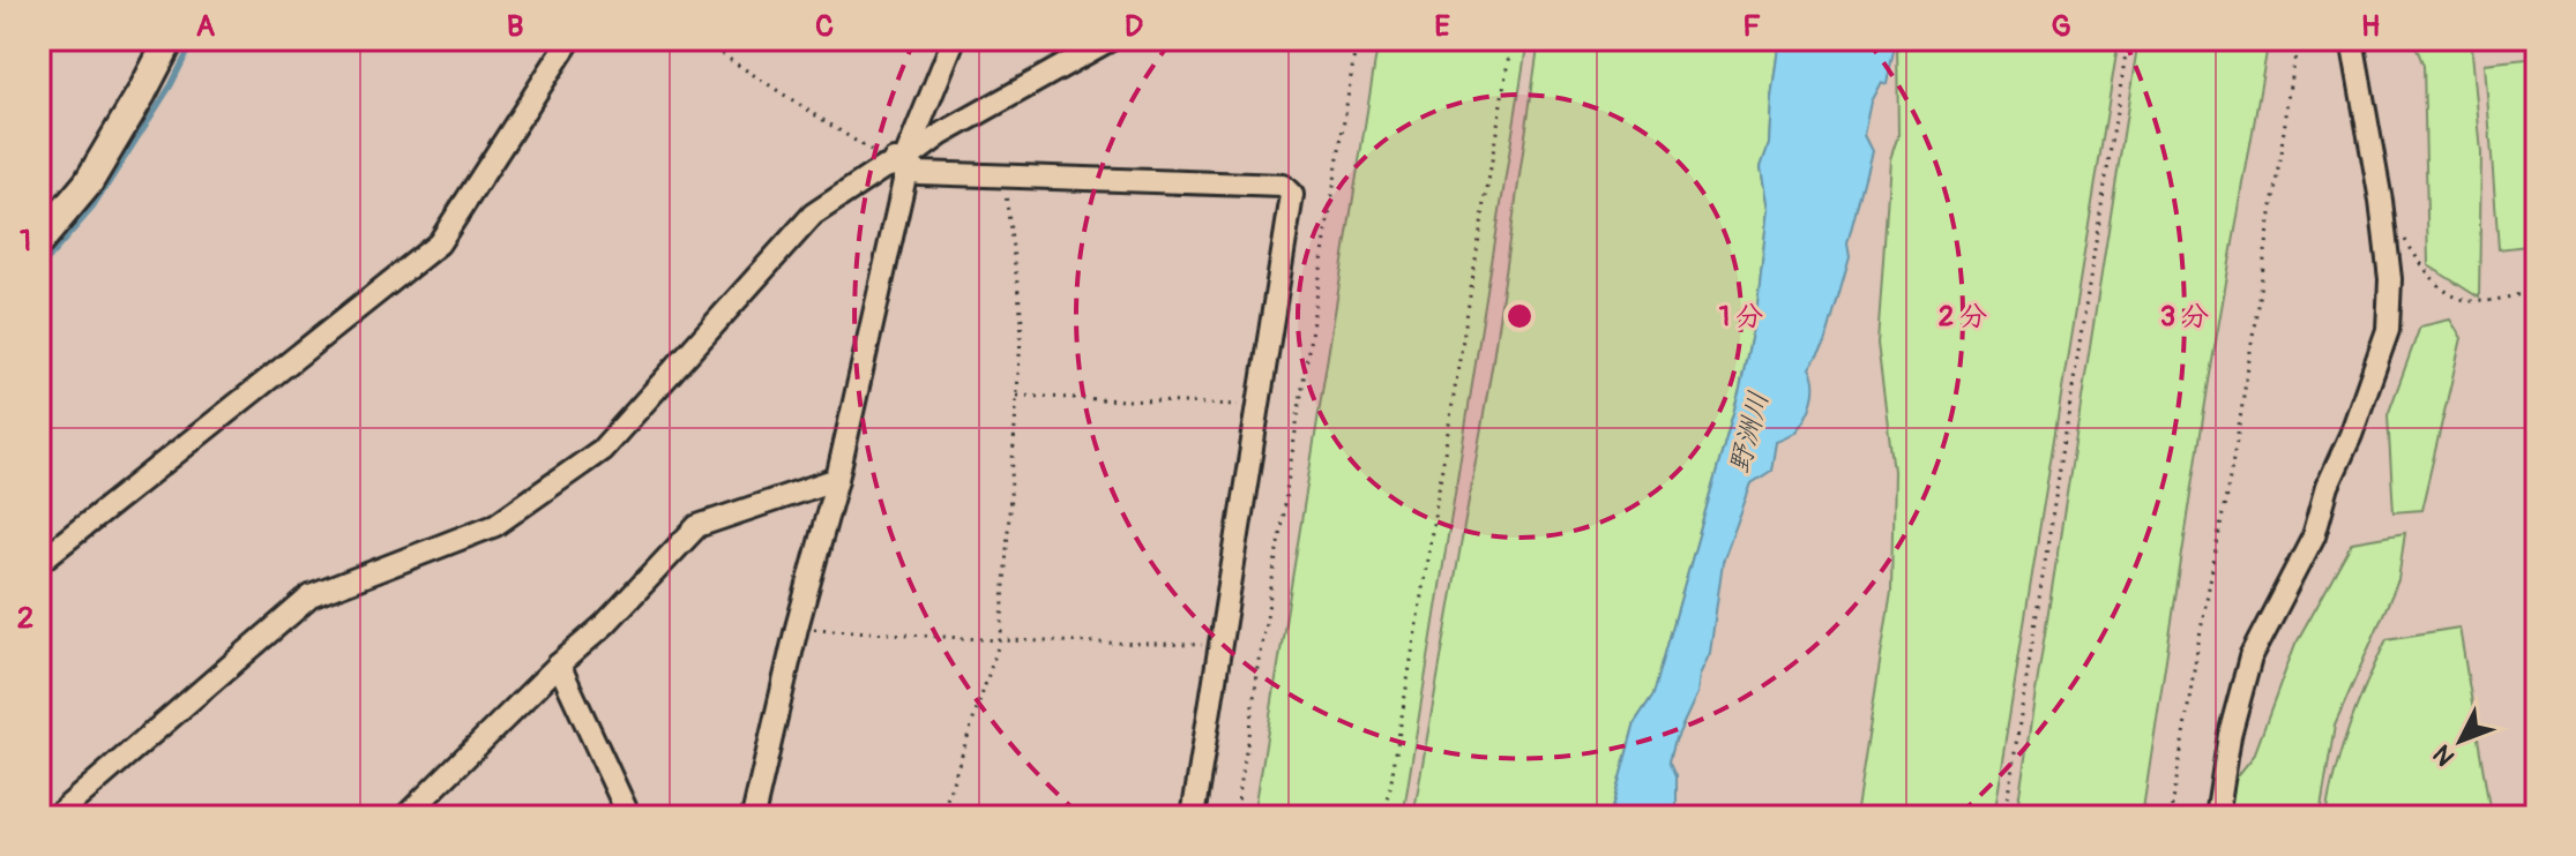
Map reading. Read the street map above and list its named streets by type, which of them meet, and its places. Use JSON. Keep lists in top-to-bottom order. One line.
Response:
{"water":["野洲川"],"north":"bottom left","grid":{"columns":["A","B","C","D","E","F","G","H"],"rows":["1","2"]},"rings":["1 分","2 分","3 分"]}
